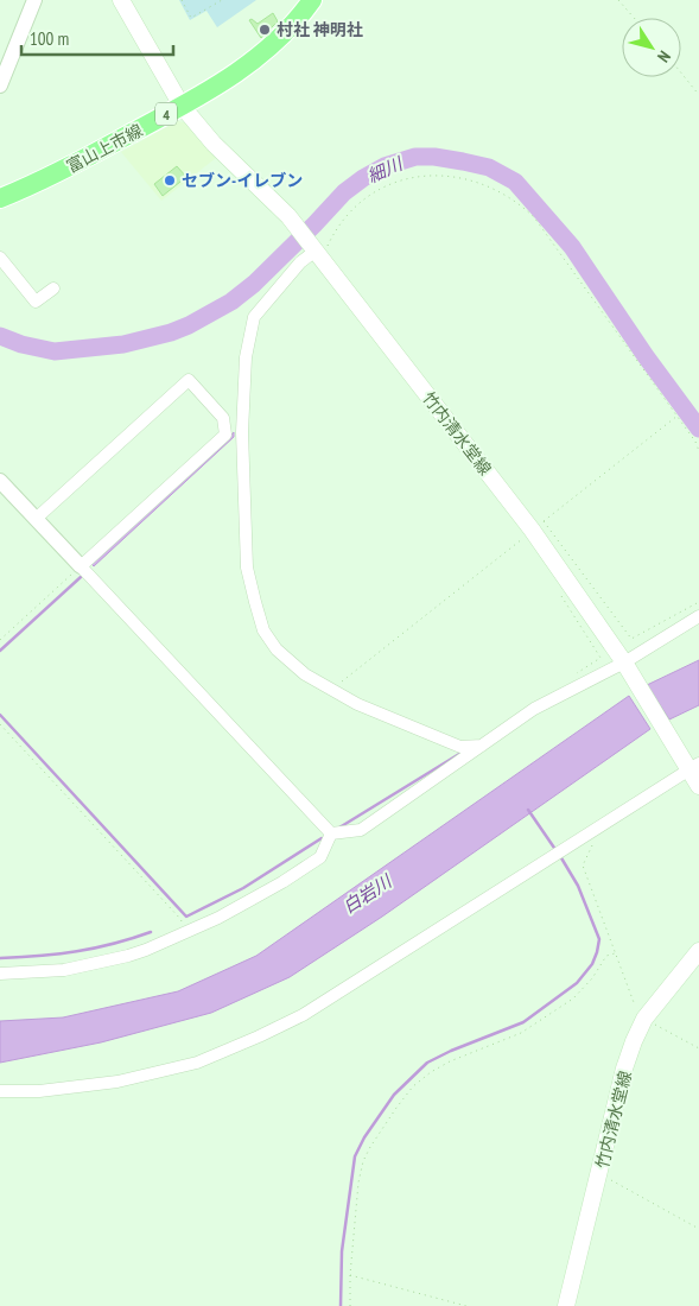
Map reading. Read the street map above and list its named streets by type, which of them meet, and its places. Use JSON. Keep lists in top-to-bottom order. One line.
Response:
{"streets":{"main road":["4","富山上市線","竹内清水堂線"]},"crossings":[["富山上市線","竹内清水堂線"]],"water":["細川","白岩川"],"places":["村社 神明社","セブン-イレブン"],"scale_bar":"100 m","north":"bottom right"}
